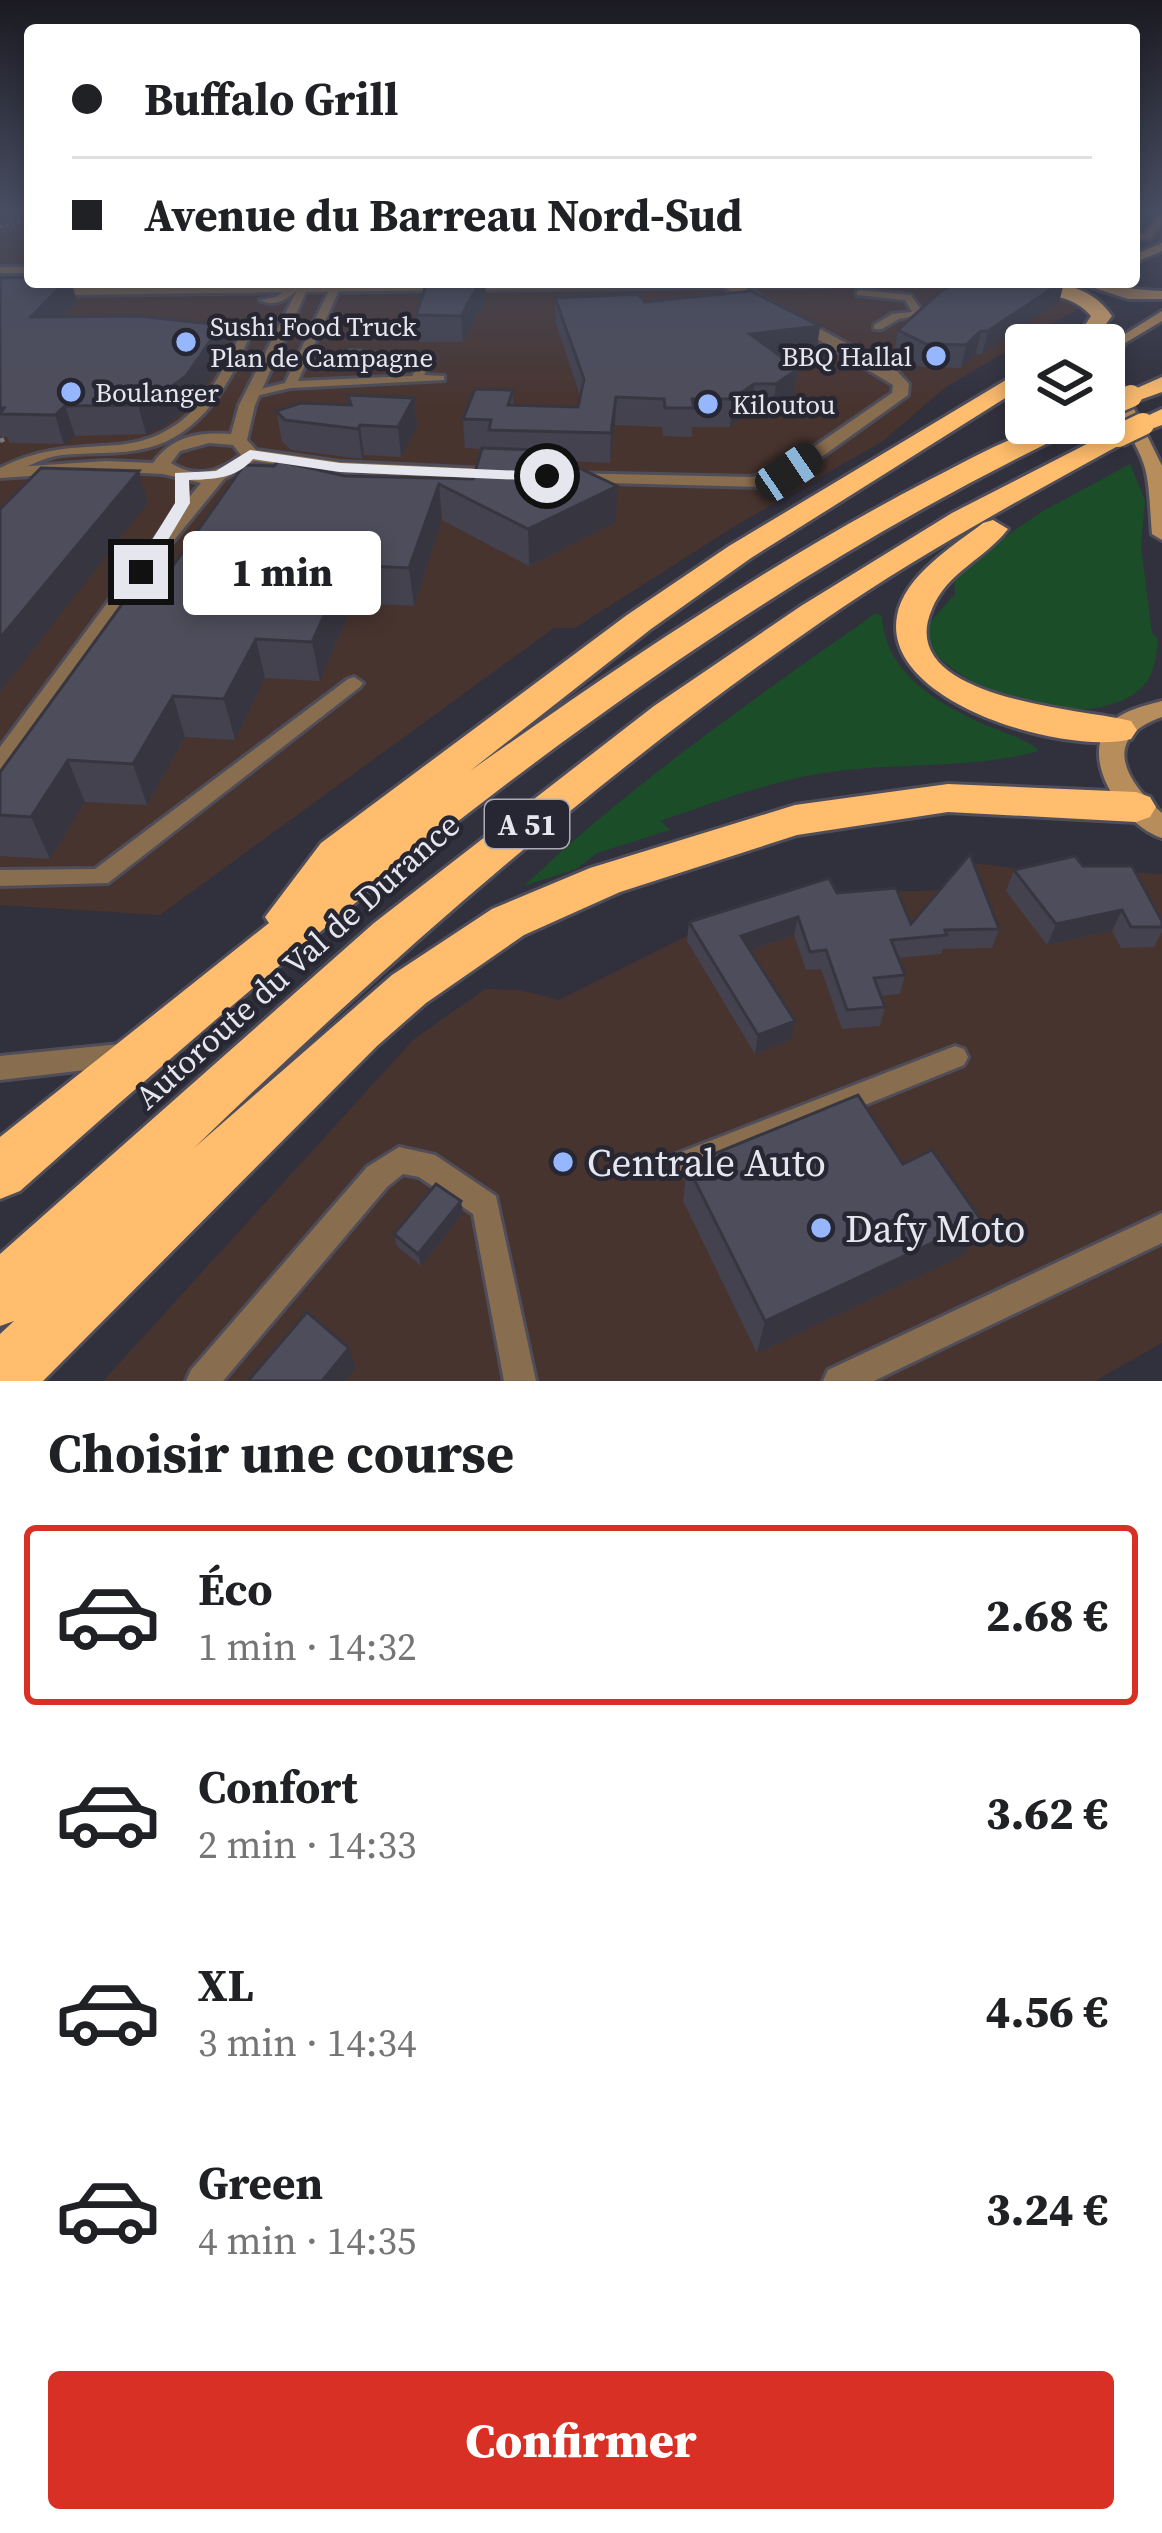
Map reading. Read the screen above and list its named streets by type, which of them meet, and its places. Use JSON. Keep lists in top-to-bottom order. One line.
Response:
{"streets":{"highway":["A 51","Autoroute du Val de Durance"]},"places":["Sushi Food Truck Plan de Campagne","BBQ Hallal","Boulanger","Kiloutou","Centrale Auto","Dafy Moto"],"page":{"banner":["Buffalo Grill","Avenue du Barreau Nord-Sud"],"bubble":"1 min","heading":"Choisir une course","list":[{"name":"Éco","note":"1 min · 14:32","value":"2.68 €"},{"name":"Confort","note":"2 min · 14:33","value":"3.62 €"},{"name":"XL","note":"3 min · 14:34","value":"4.56 €"},{"name":"Green","note":"4 min · 14:35","value":"3.24 €"}],"buttons":"Confirmer"}}
